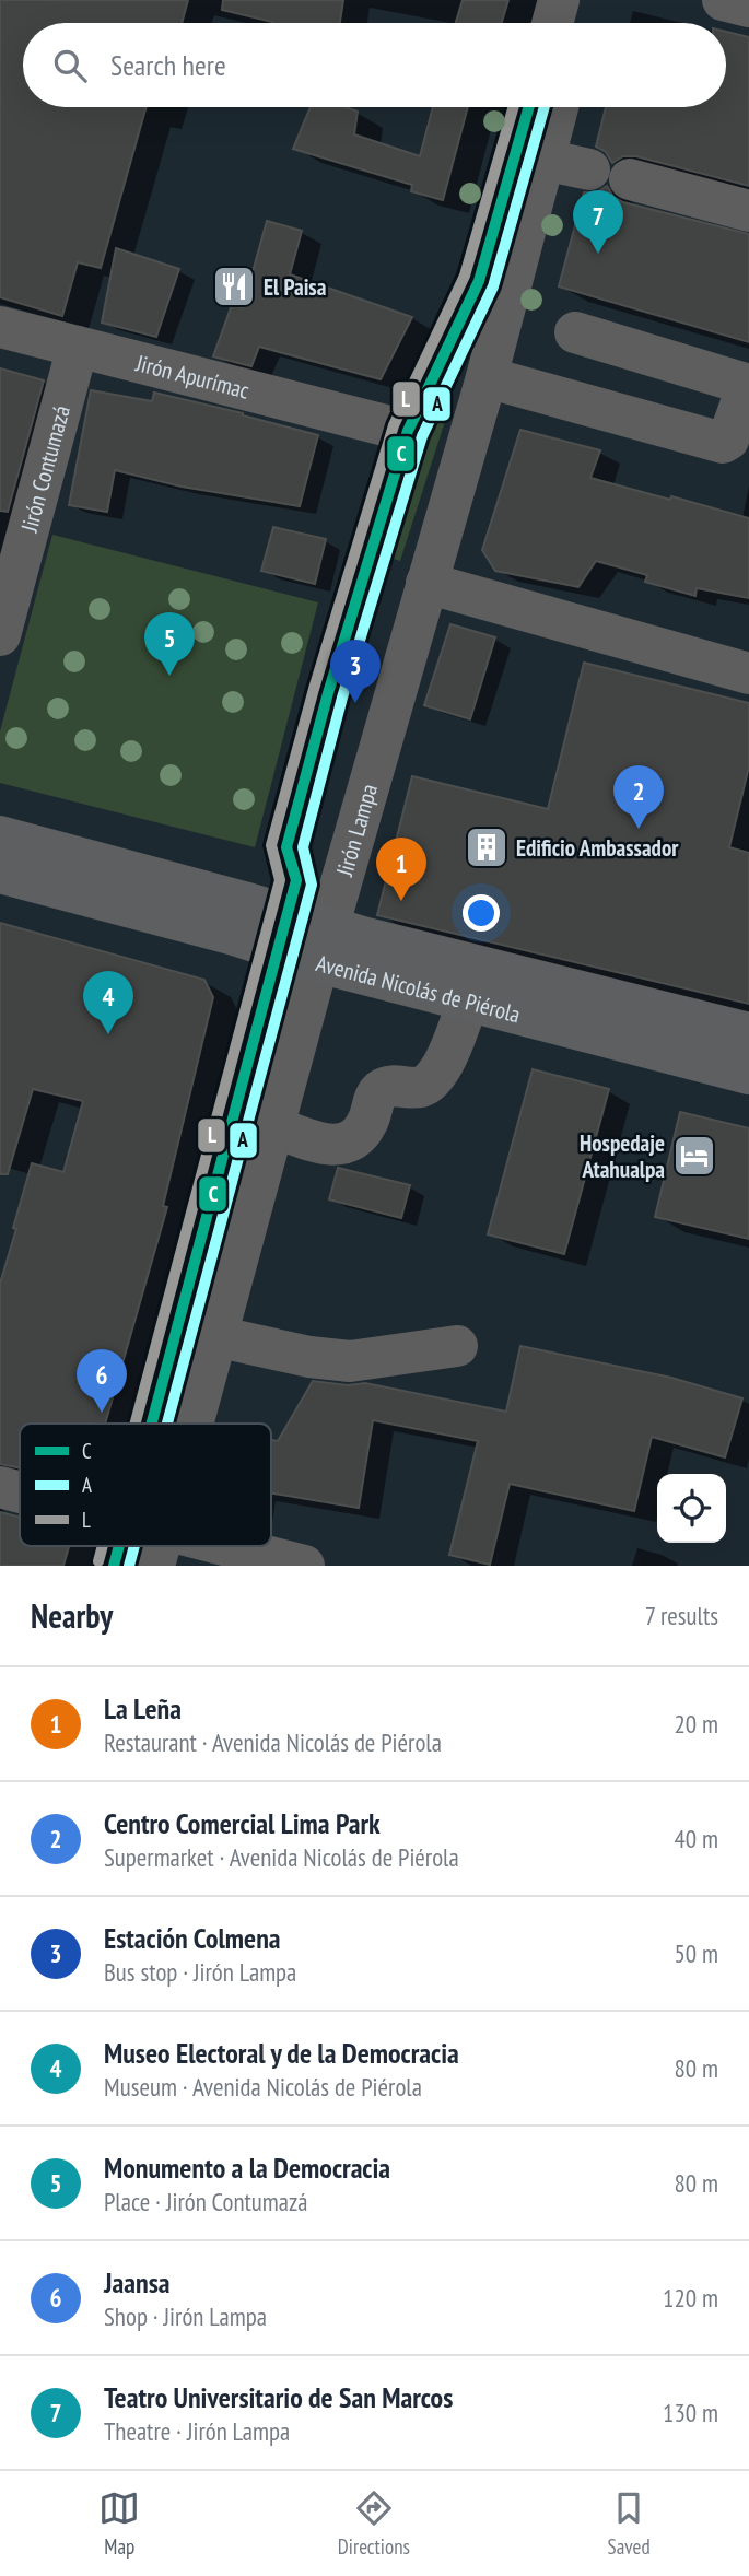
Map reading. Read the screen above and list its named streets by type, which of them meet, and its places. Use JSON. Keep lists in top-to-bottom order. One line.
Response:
{"streets":{"main road":["Avenida Nicolás de Piérola"],"street":["Jirón Apurímac","Jirón Contumazá","Jirón Lampa"]},"crossings":[["Jirón Apurímac","Jirón Contumazá"],["Jirón Lampa","Avenida Nicolás de Piérola"]],"places":{"restaurant":["El Paisa"],"building":["Edificio Ambassador"],"hotel":["Hospedaje Atahualpa"]},"lines":["transit line C","transit line A","transit line L"],"legend":["C","A","L"],"page":{"search":"Search here","pins":["7","5","3","2","1","4","6"],"heading":["Nearby","7 results"],"list":[{"mark":"1","name":"La Leña","note":"Restaurant · Avenida Nicolás de Piérola","value":"20 m"},{"mark":"2","name":"Centro Comercial Lima Park","note":"Supermarket · Avenida Nicolás de Piérola","value":"40 m"},{"mark":"3","name":"Estación Colmena","note":"Bus stop · Jirón Lampa","value":"50 m"},{"mark":"4","name":"Museo Electoral y de la Democracia","note":"Museum · Avenida Nicolás de Piérola","value":"80 m"},{"mark":"5","name":"Monumento a la Democracia","note":"Place · Jirón Contumazá","value":"80 m"},{"mark":"6","name":"Jaansa","note":"Shop · Jirón Lampa","value":"120 m"},{"mark":"7","name":"Teatro Universitario de San Marcos","note":"Theatre · Jirón Lampa","value":"130 m"}],"nav":["Map","Directions","Saved"]}}
